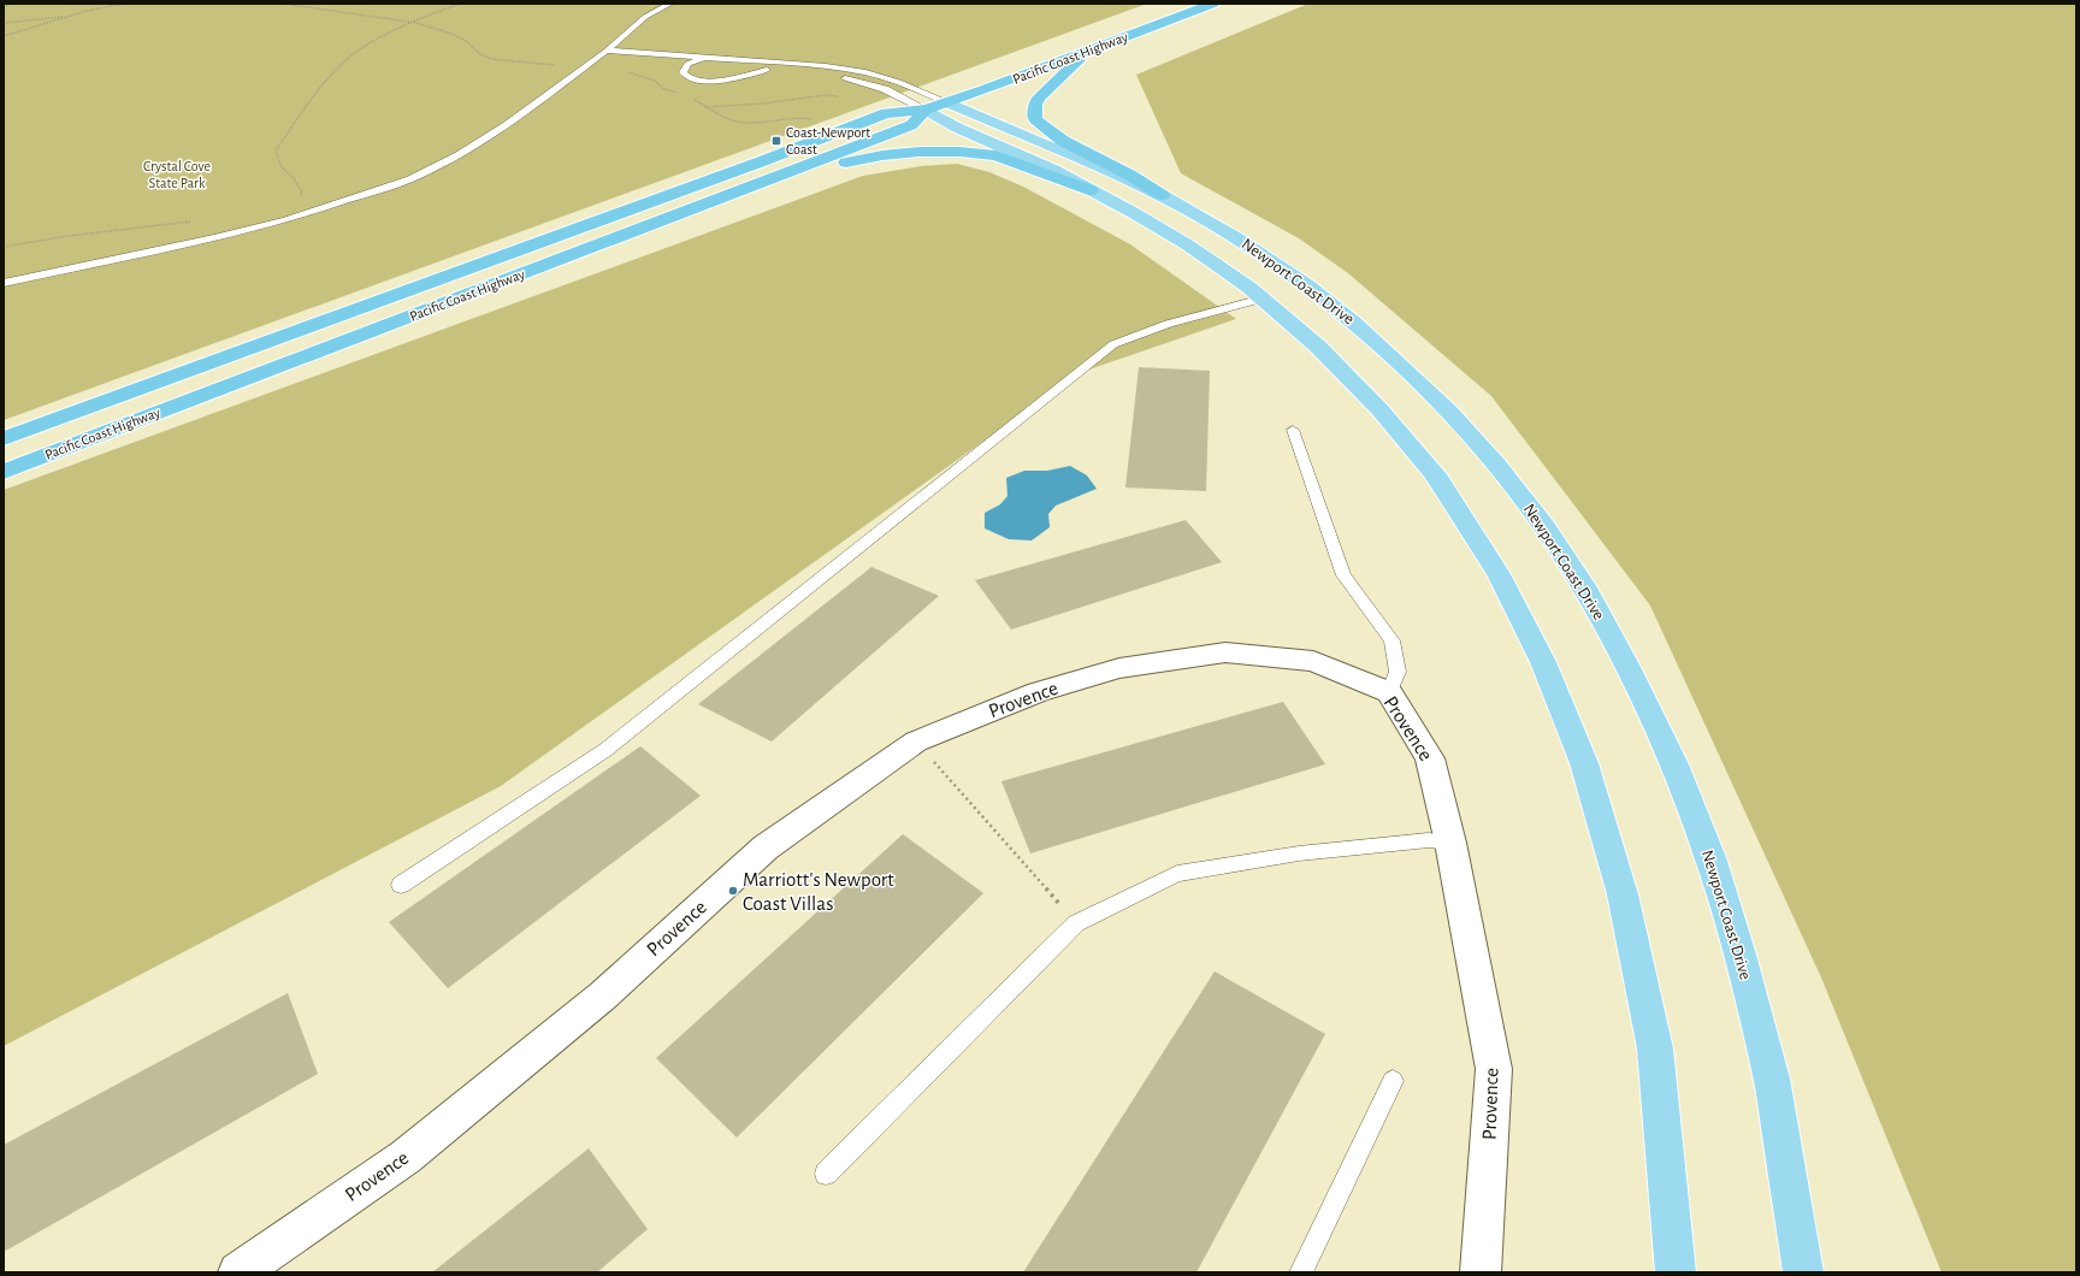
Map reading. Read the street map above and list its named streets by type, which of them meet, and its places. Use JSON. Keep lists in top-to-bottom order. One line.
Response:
{"streets":{"highway":["Pacific Coast Highway"],"main road":["Newport Coast Drive"],"street":["Provence"]},"crossings":[["Pacific Coast Highway","Newport Coast Drive"]],"parks":["Crystal Cove State Park"],"places":{"transit":["Coast-Newport Coast"],"other":["Marriott's Newport Coast Villas"]}}
